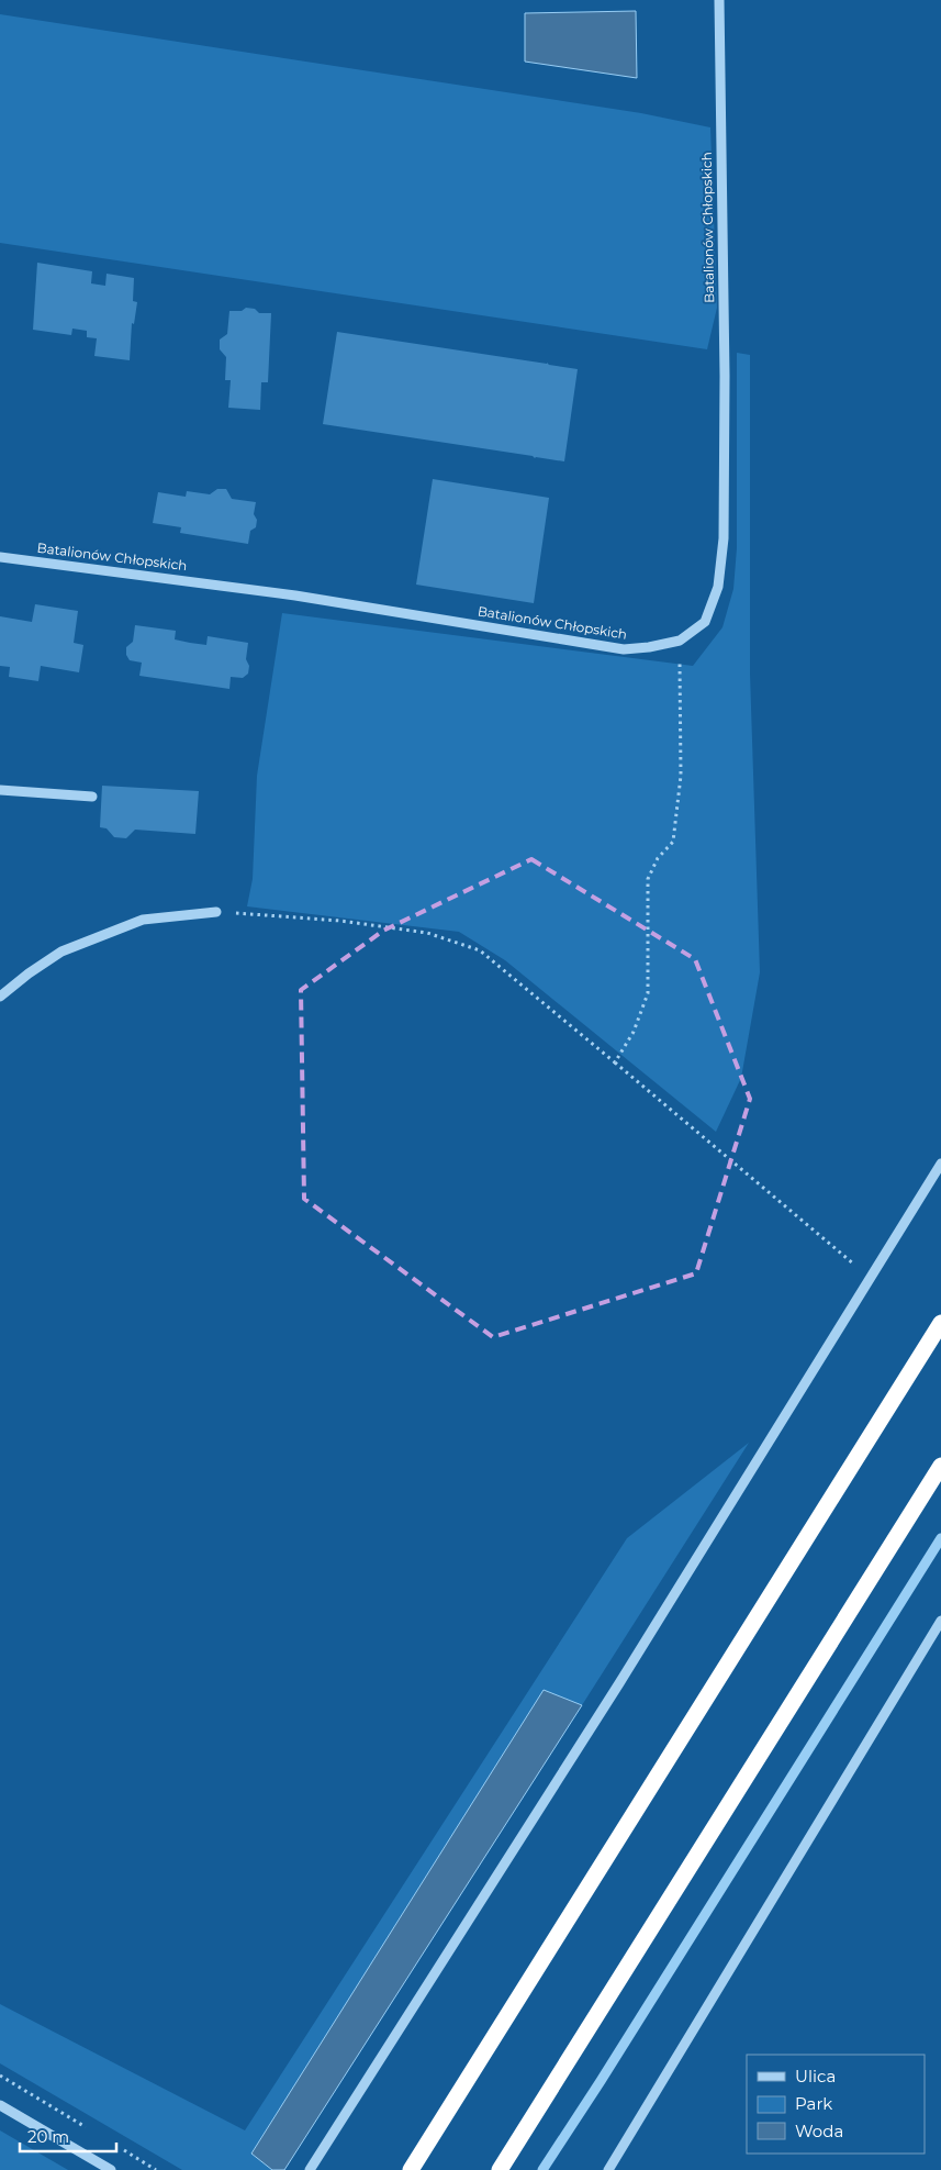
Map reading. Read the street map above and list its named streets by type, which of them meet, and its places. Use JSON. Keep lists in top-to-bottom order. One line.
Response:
{"streets":{"street":["Batalionów Chłopskich"]},"legend":["Ulica","Park","Woda"],"scale_bar":"20 m"}
